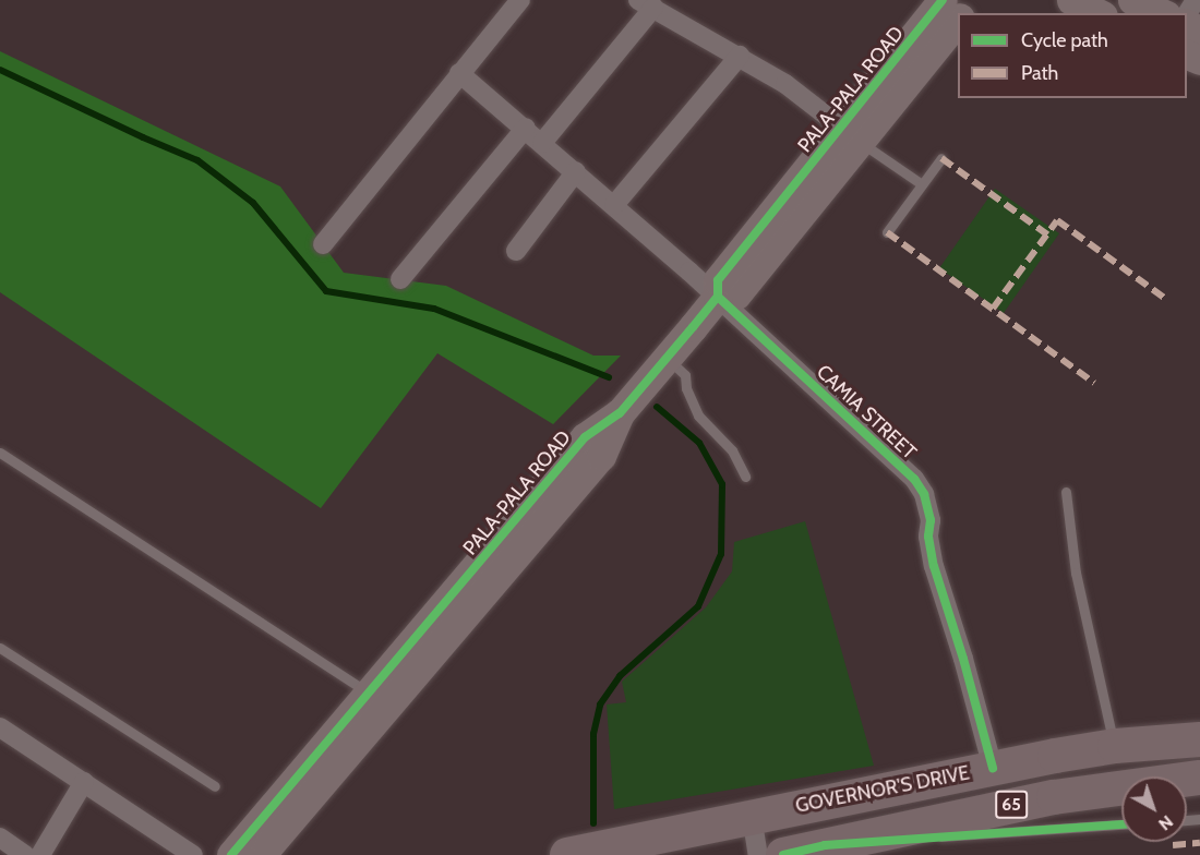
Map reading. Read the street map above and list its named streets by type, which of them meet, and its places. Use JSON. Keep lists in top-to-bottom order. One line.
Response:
{"streets":{"highway":["GOVERNOR'S DRIVE","65"],"main road":["PALA-PALA ROAD"],"street":["CAMIA STREET"]},"crossings":[["PALA-PALA ROAD","CAMIA STREET"],["CAMIA STREET","GOVERNOR'S DRIVE"]],"legend":["Cycle path","Path"],"north":"bottom right"}
